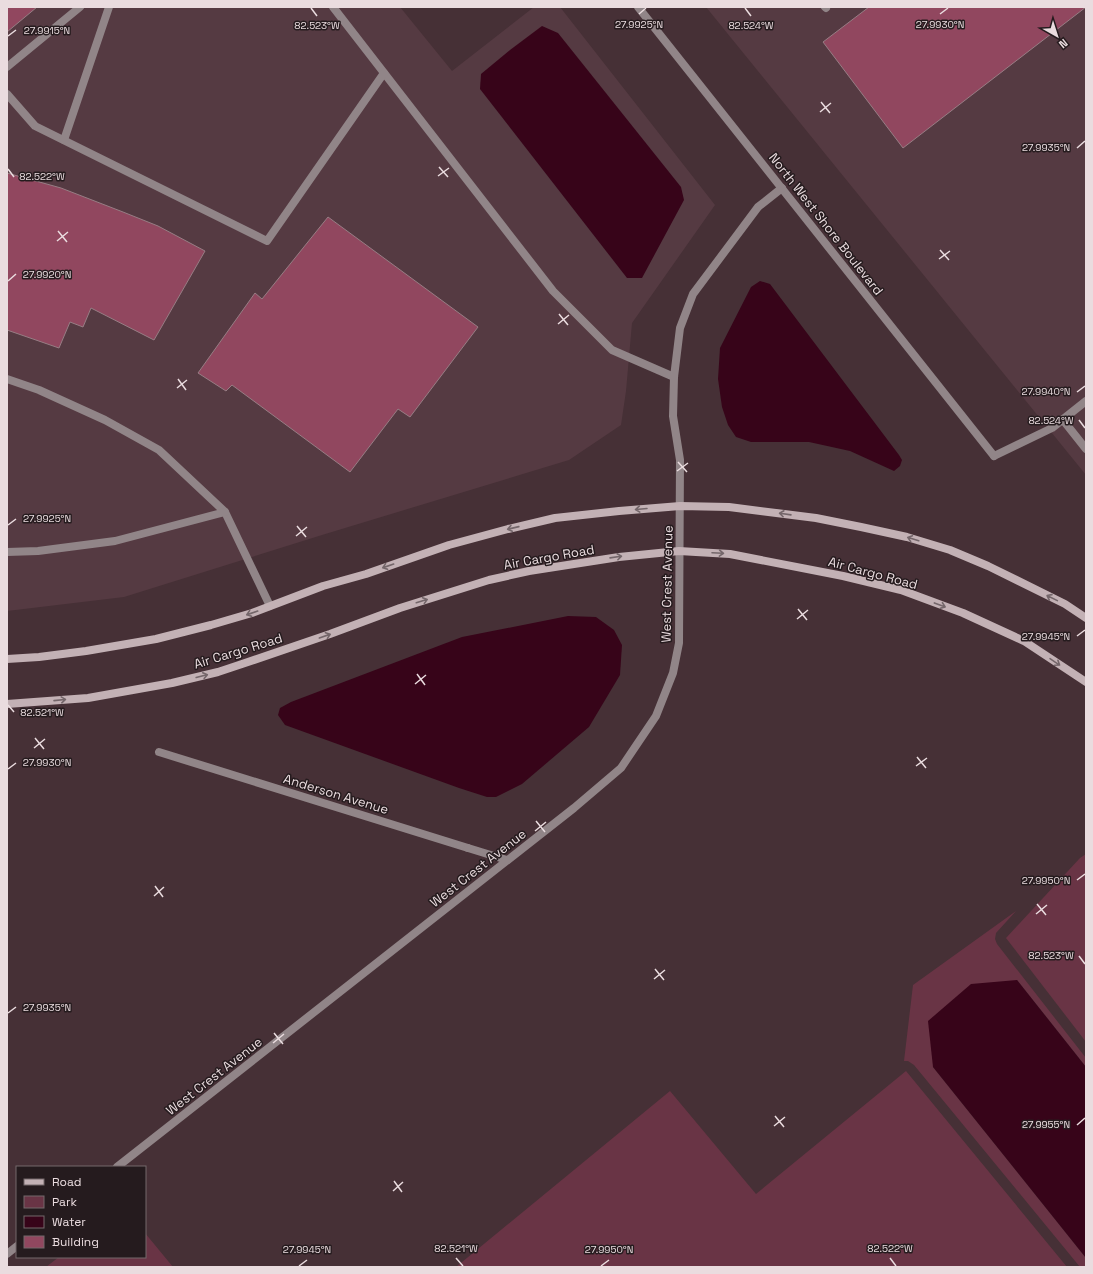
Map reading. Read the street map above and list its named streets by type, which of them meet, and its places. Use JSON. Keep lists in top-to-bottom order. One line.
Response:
{"streets":{"street":["North West Shore Boulevard","Air Cargo Road","West Crest Avenue","Anderson Avenue"]},"crossings":[["North West Shore Boulevard","West Crest Avenue"],["Air Cargo Road","West Crest Avenue"],["West Crest Avenue","Anderson Avenue"]],"legend":["Road","Park","Water","Building"],"north":"bottom right","coordinates":["27.9925°N","27.9930°N","82.523°W","82.524°W","27.9915°N","27.9935°N","82.522°W","27.9920°N","27.9940°N","27.9945°N","82.521°W","27.9950°N","27.9955°N"]}
